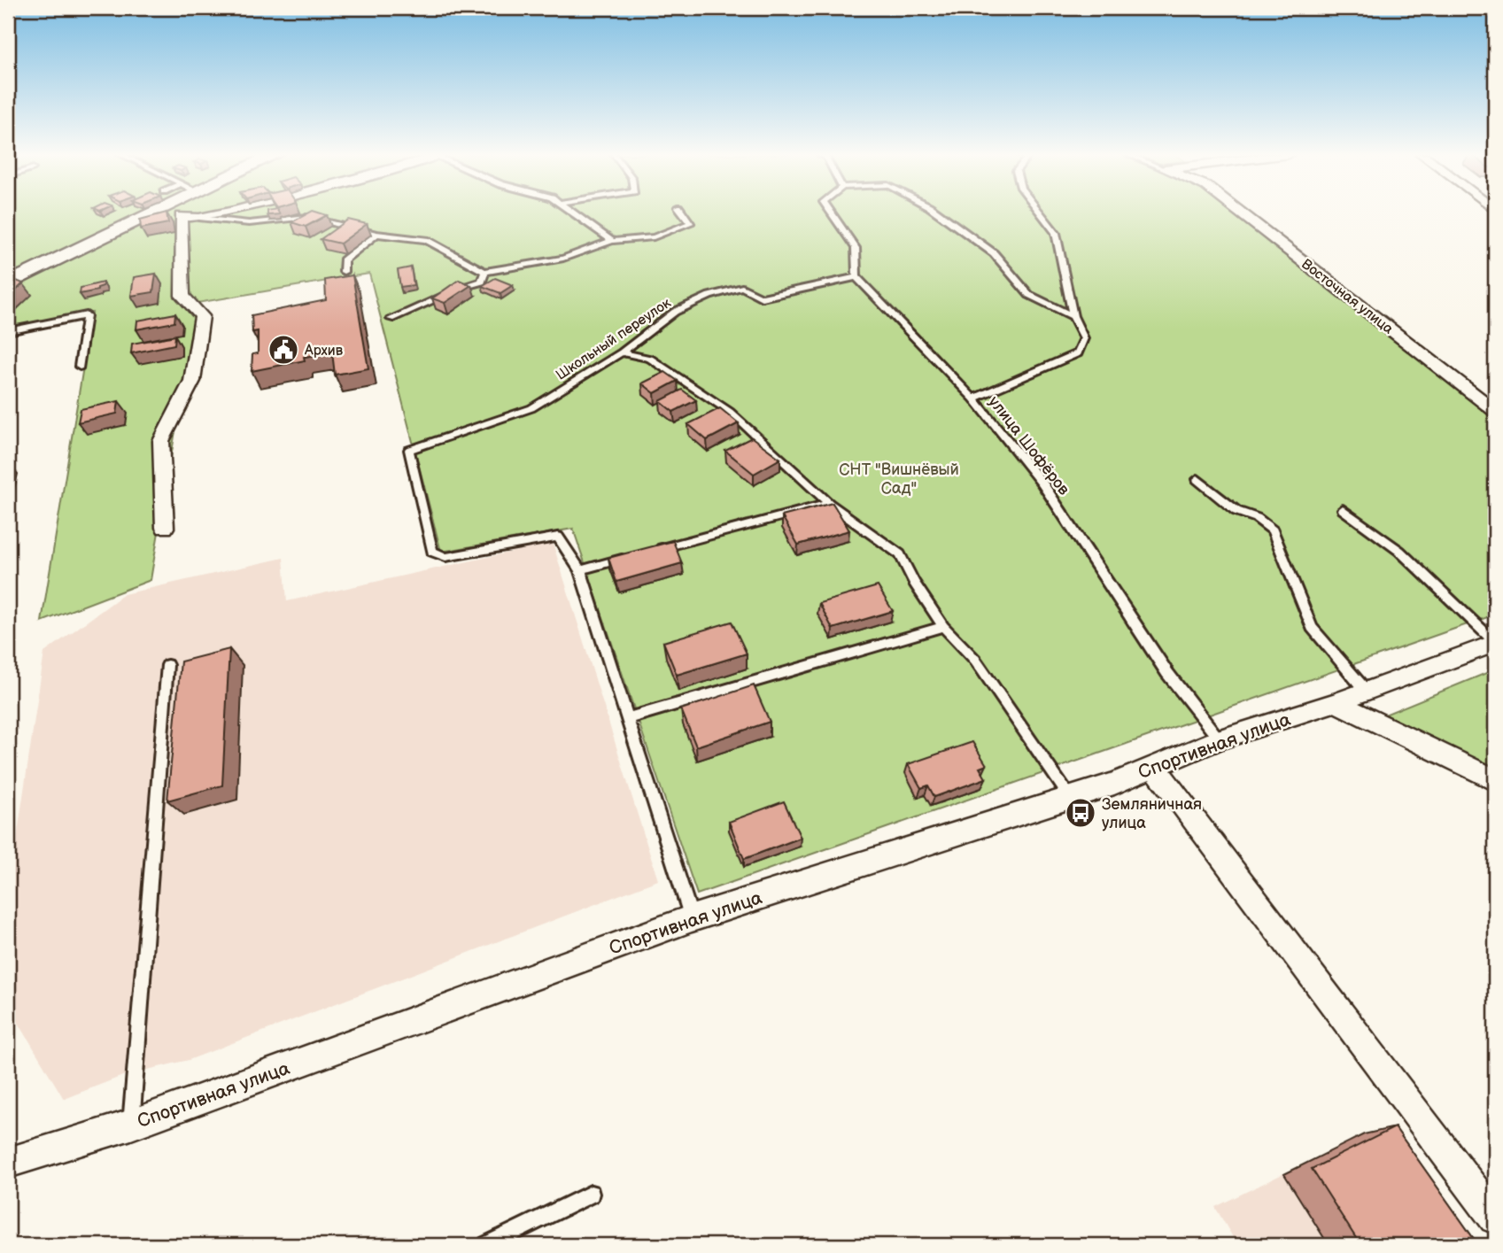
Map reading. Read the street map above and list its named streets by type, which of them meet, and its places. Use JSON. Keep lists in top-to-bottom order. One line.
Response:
{"streets":{"street":["Восточная улица","Спортивная улица"],"lane":["Школьный переулок","улица Шофёров"]},"crossings":[["Школьный переулок","улица Шофёров"],["улица Шофёров","Спортивная улица"]],"parks":["СНТ \"Вишнёвый Сад\""],"places":{"public building":["Архив"],"bus stop":["Земляничная улица"]}}
